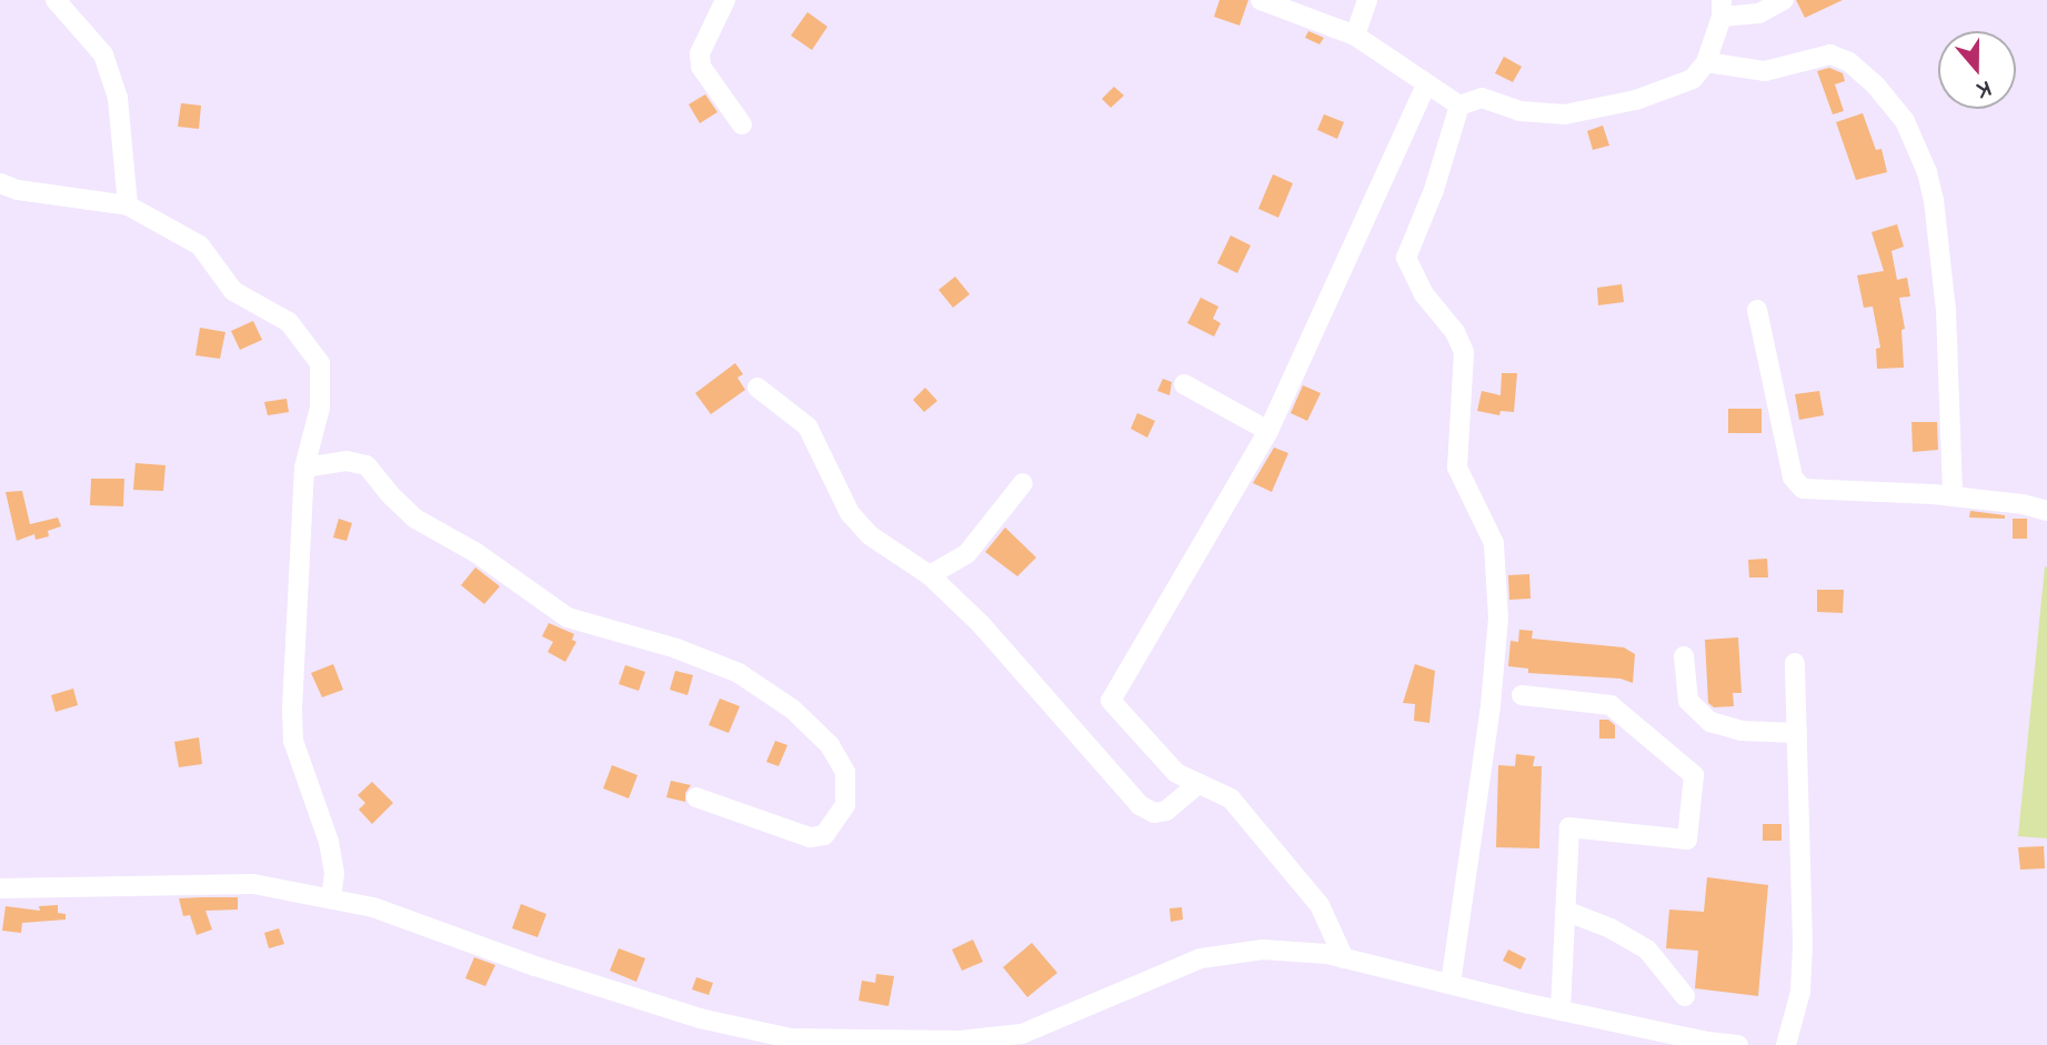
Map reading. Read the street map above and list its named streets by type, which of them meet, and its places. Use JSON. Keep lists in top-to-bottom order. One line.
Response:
{"north":"bottom"}
